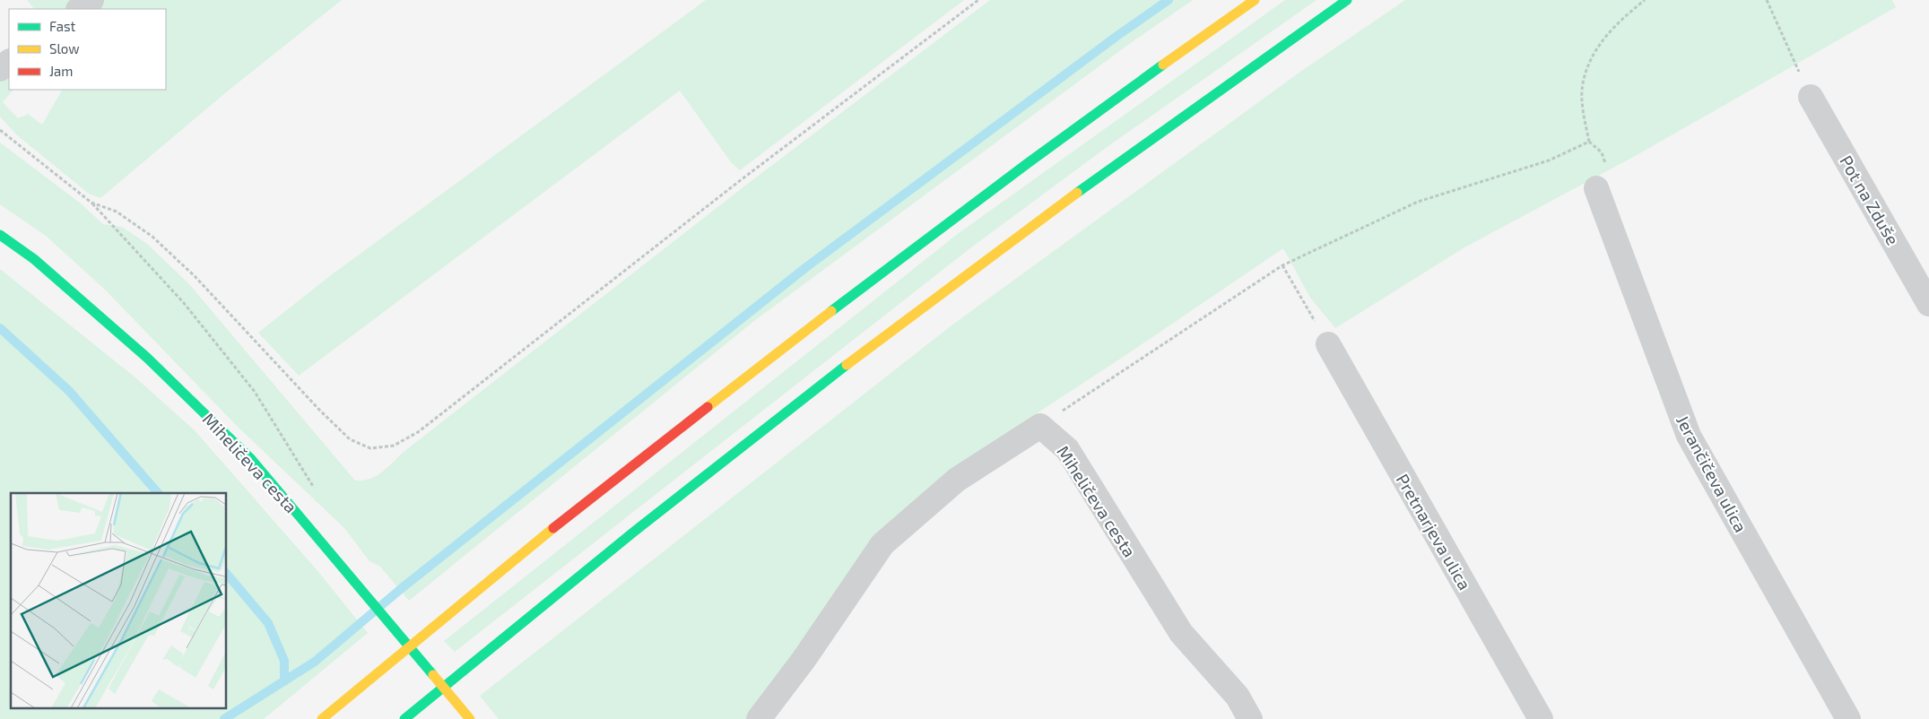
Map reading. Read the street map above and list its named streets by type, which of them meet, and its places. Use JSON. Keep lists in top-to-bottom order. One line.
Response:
{"streets":{"main road":["Miheličeva cesta"],"street":["Pot na Zduše","Jerančičeva ulica","Pretnarjeva ulica"]},"legend":["Fast","Slow","Jam"]}
